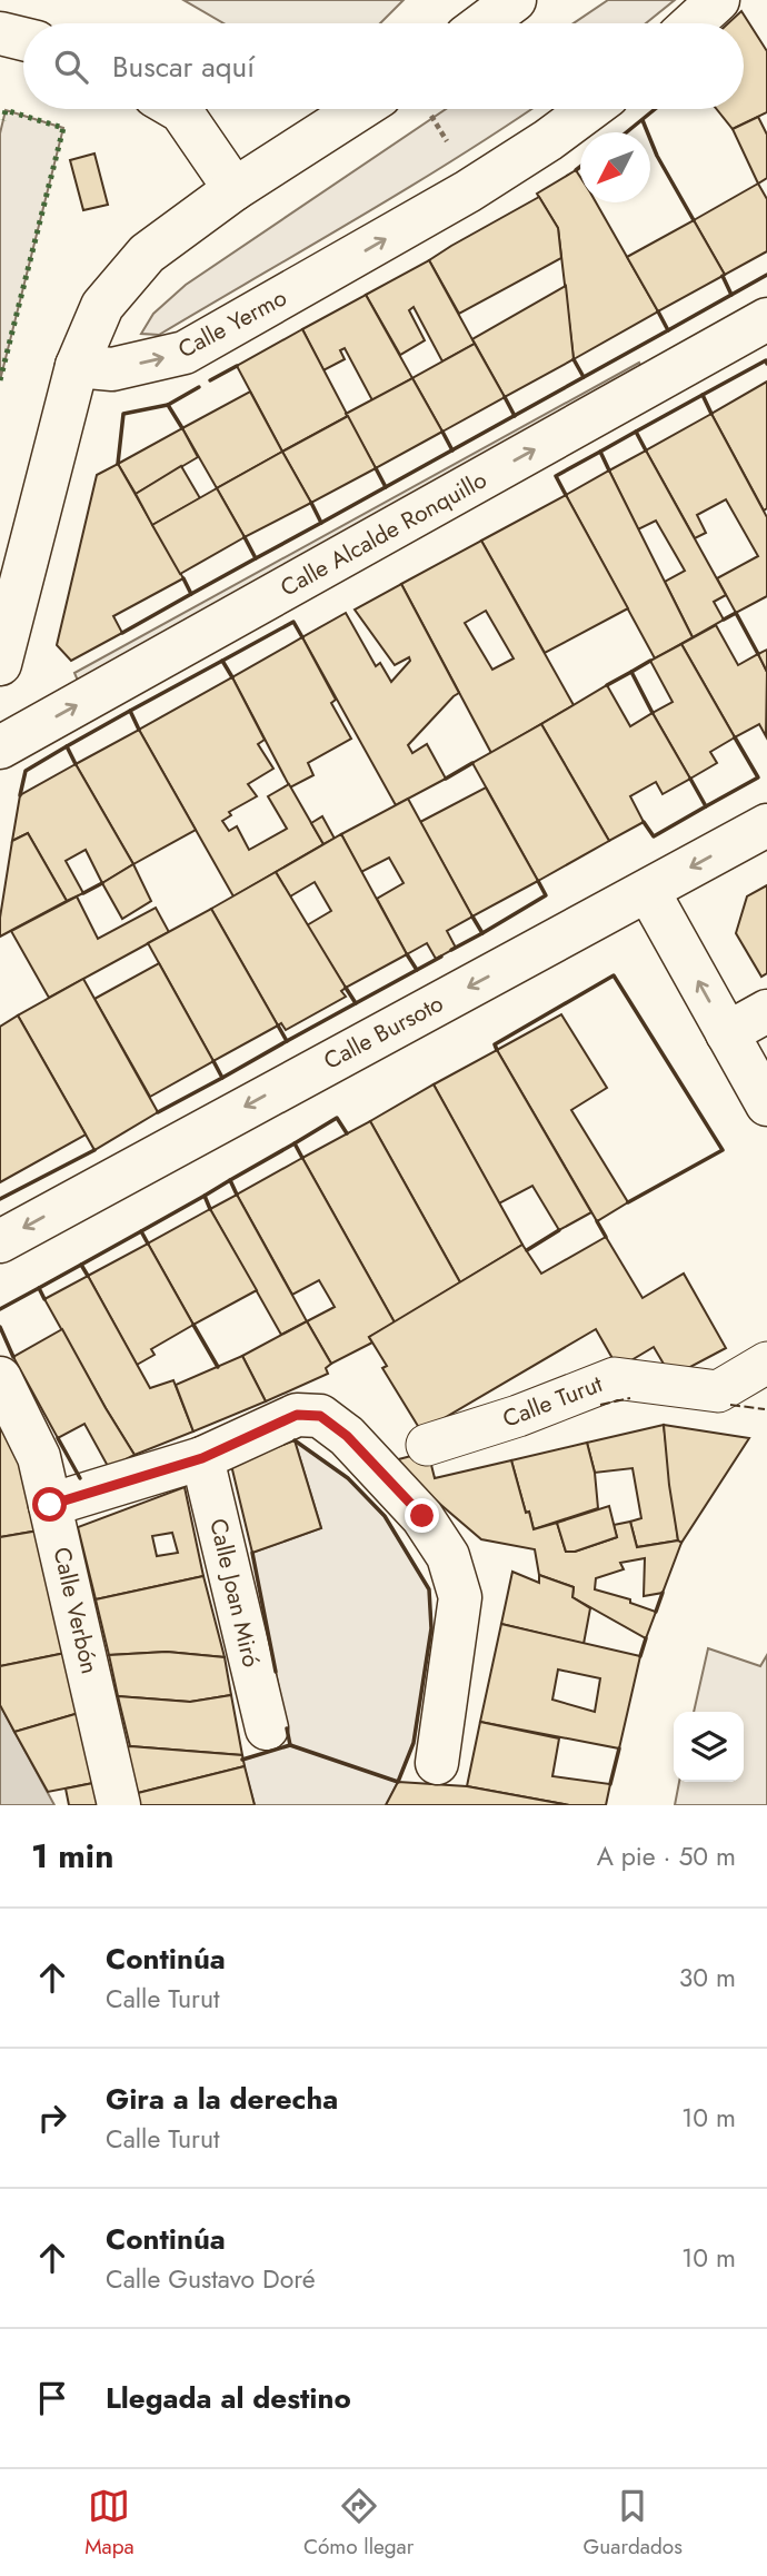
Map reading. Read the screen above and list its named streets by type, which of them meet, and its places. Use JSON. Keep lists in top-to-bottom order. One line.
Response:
{"streets":{"street":["Calle Yermo","Calle Alcalde Ronquillo","Calle Bursoto","Calle Turut","Calle Joan Miró","Calle Verbón"]},"one_way":["Calle Bursoto"],"north":"bottom left","page":{"search":"Buscar aquí","heading":["1 min","A pie · 50 m"],"list":[["Continúa","Calle Turut","30 m"],["Gira a la derecha","Calle Turut","10 m"],["Continúa","Calle Gustavo Doré","10 m"],"Llegada al destino"],"nav":["Mapa","Cómo llegar","Guardados"]}}
